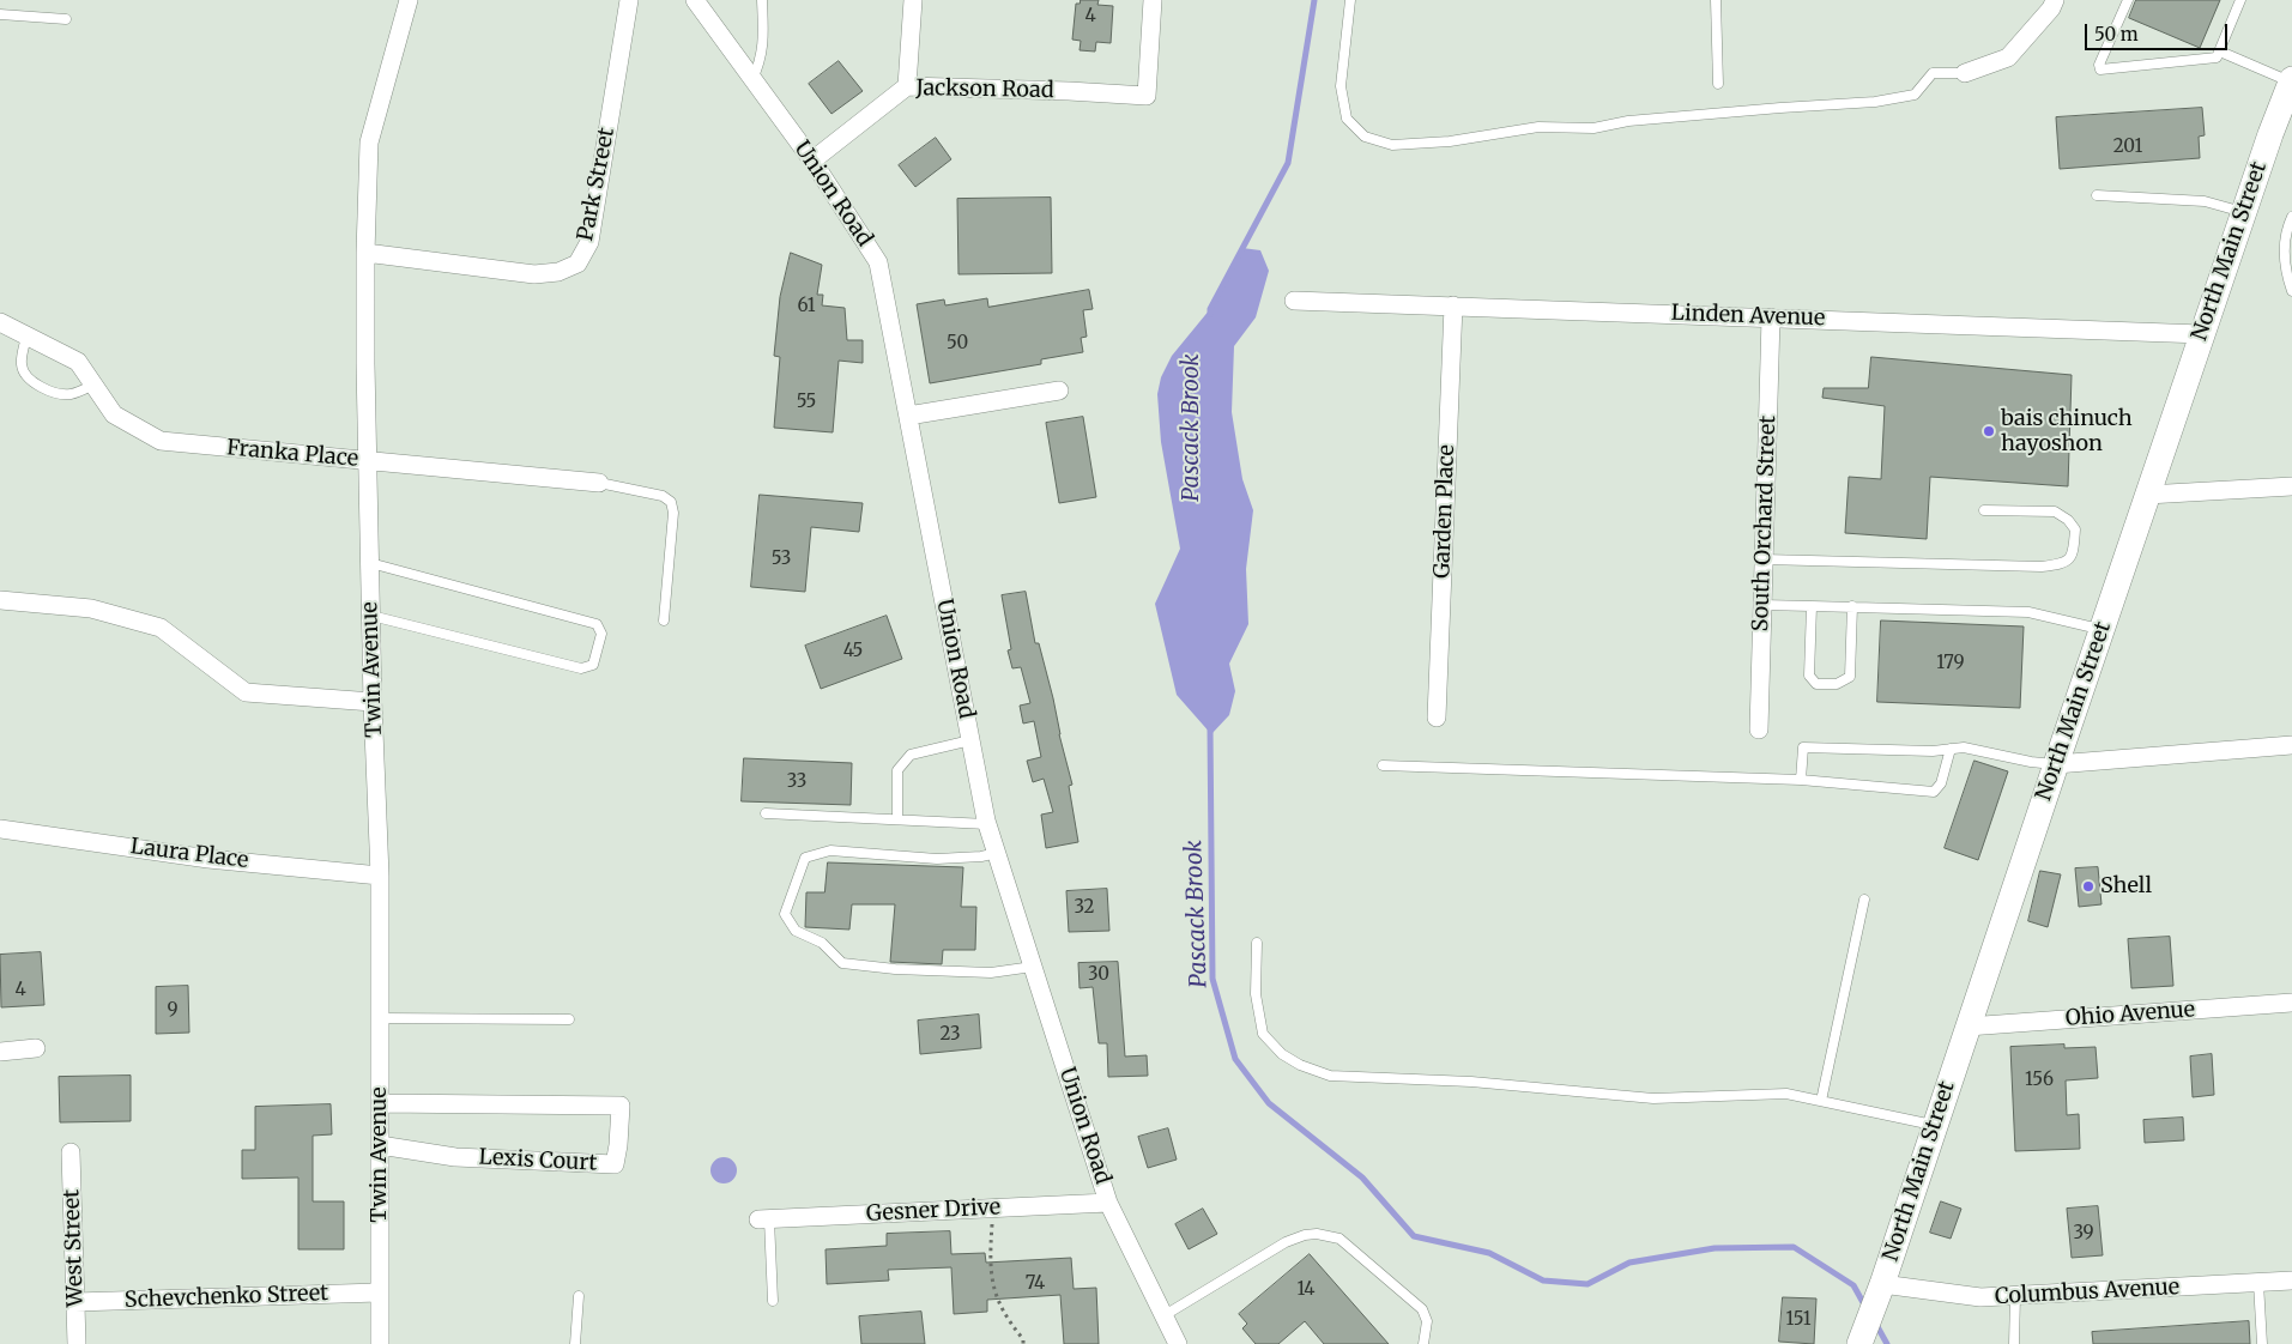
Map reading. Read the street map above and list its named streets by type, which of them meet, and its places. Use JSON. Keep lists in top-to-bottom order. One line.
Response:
{"streets":{"main road":["North Main Street"],"street":["Jackson Road","Park Street","Union Road","Linden Avenue","Franka Place","Garden Place","South Orchard Street","Twin Avenue","Laura Place","Ohio Avenue","Lexis Court","Gesner Drive","West Street","Columbus Avenue","Schevchenko Street"]},"crossings":[["Jackson Road","Union Road"],["Park Street","Twin Avenue"],["Union Road","Gesner Drive"],["North Main Street","Linden Avenue"],["North Main Street","Ohio Avenue"],["North Main Street","Columbus Avenue"],["Linden Avenue","Garden Place"],["Linden Avenue","South Orchard Street"],["Franka Place","Twin Avenue"],["Twin Avenue","Laura Place"],["Twin Avenue","Lexis Court"],["Twin Avenue","Schevchenko Street"],["West Street","Schevchenko Street"]],"water":["Pascack Brook"],"places":["bais chinuch hayoshon","Shell"],"house_numbers":["4","201","61","50","55","53","45","179","33","32","30","4","9","23","156","39","74","14","151"],"scale_bar":"50 m"}
